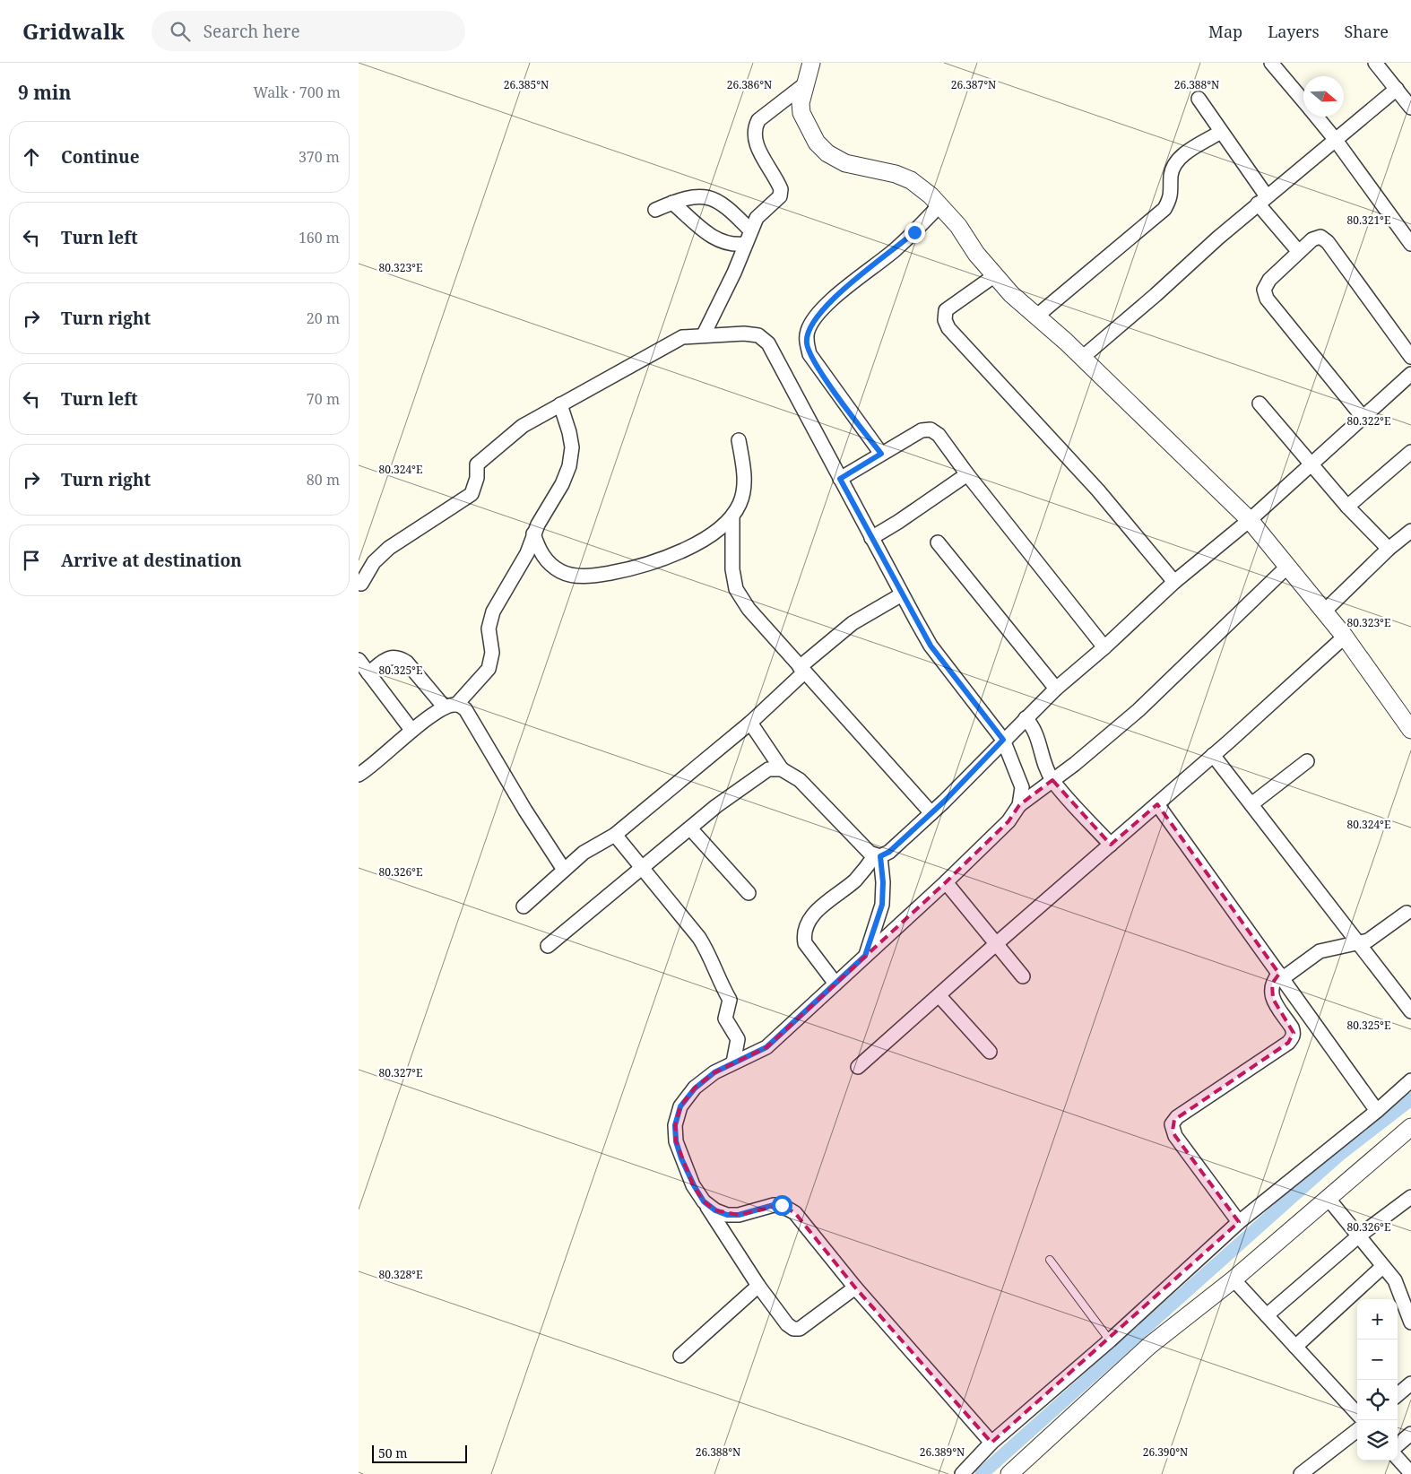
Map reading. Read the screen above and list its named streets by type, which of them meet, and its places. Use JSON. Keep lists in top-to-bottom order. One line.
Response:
{"scale_bar":"50 m","north":"right","page":{"header":"Gridwalk","search":"Search here","nav":["Map","Layers","Share"],"heading":["9 min","Walk · 700 m"],"list":[["Continue","370 m"],["Turn left","160 m"],["Turn right","20 m"],["Turn left","70 m"],["Turn right","80 m"],"Arrive at destination"],"map_buttons":["+","−"],"scale":"50 m"},"coordinates":["26.385°N","26.386°N","26.387°N","26.388°N","80.321°E","80.323°E","80.322°E","80.324°E","80.325°E","80.326°E","80.327°E","80.328°E","26.389°N","26.390°N"]}
